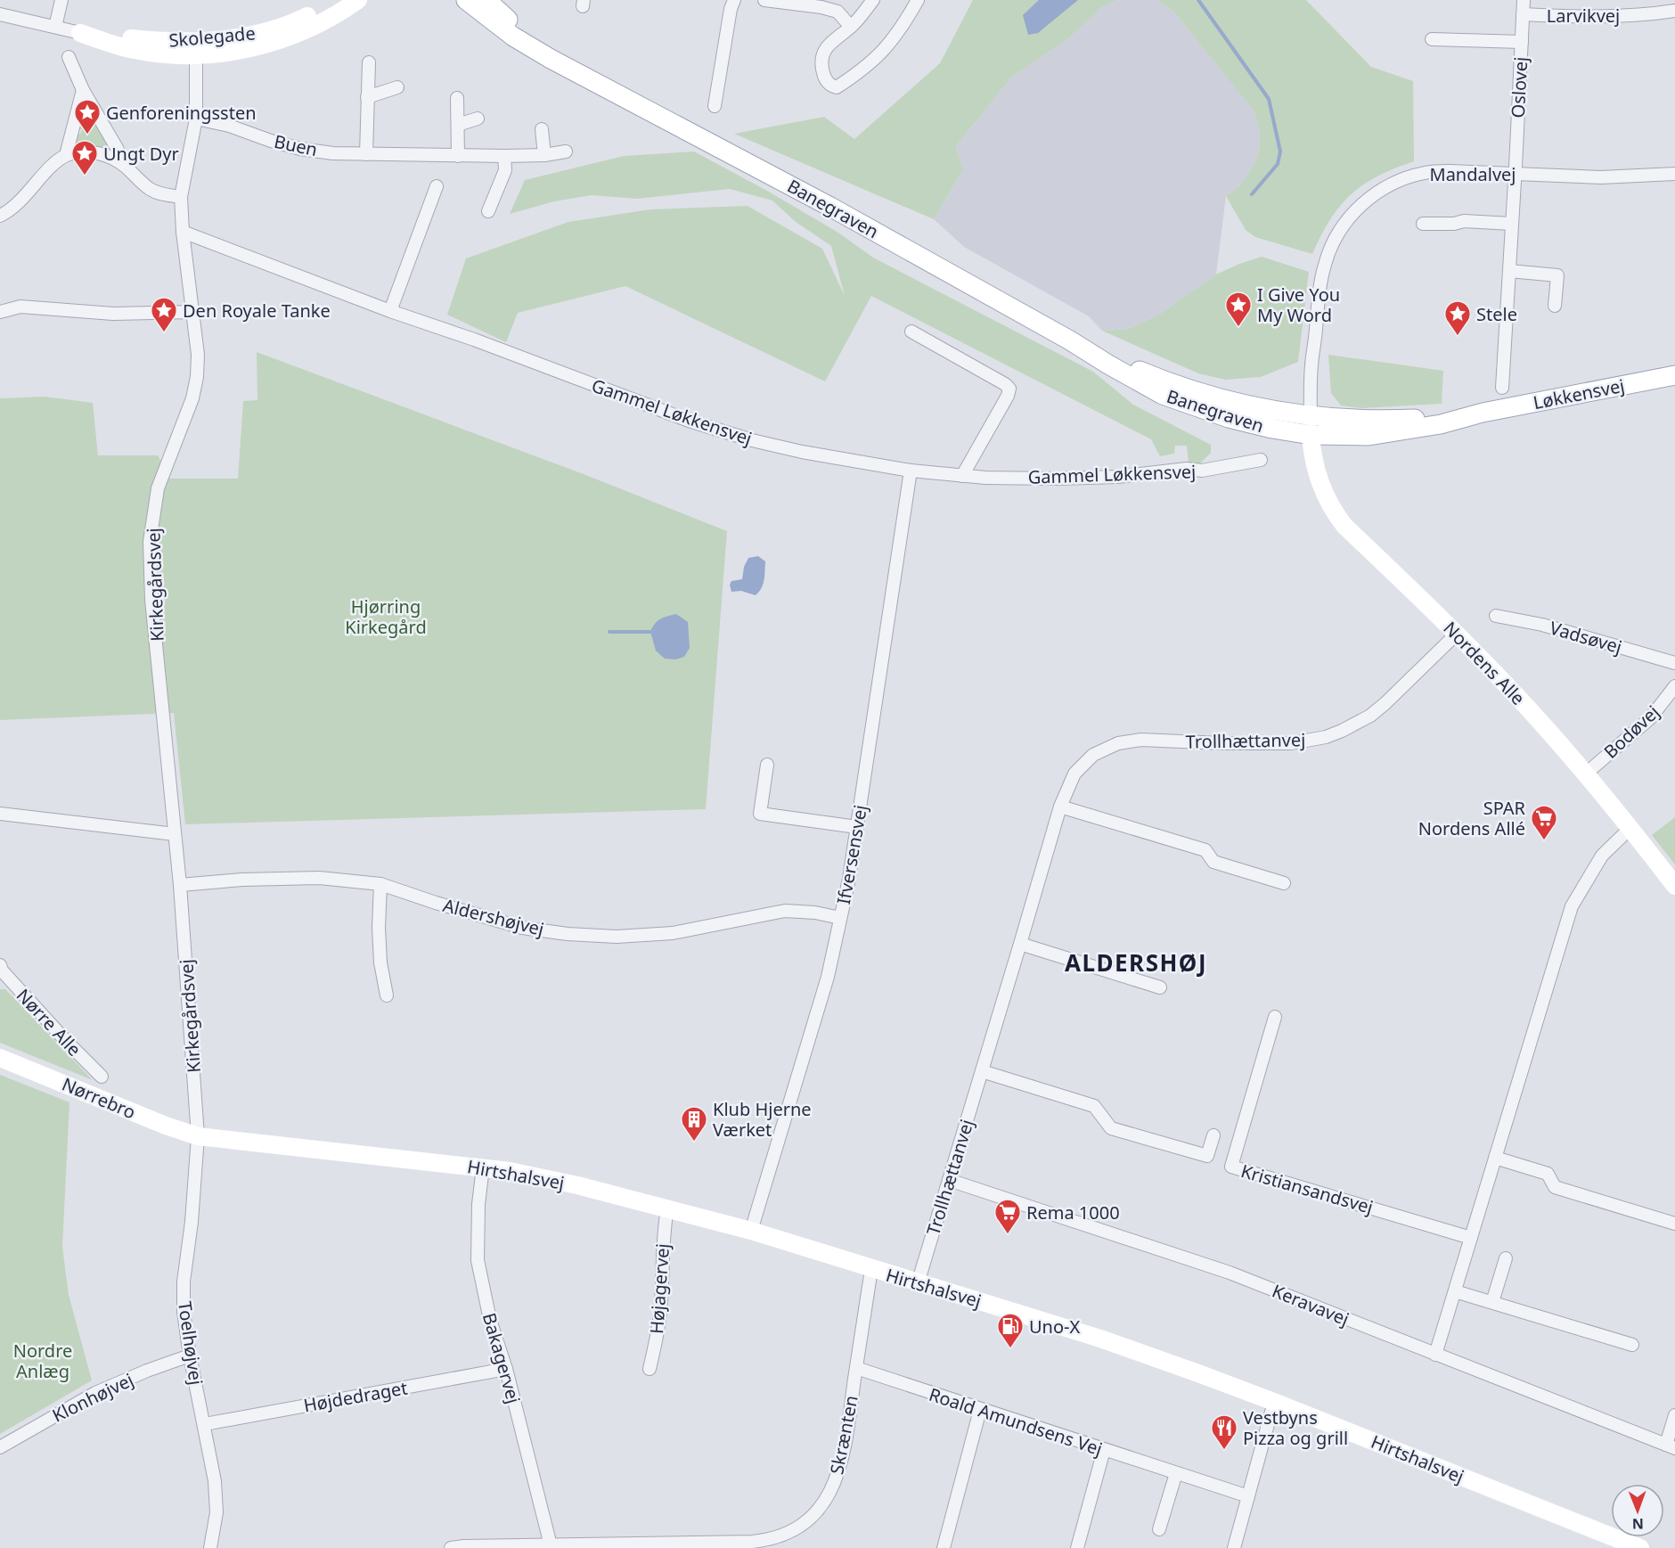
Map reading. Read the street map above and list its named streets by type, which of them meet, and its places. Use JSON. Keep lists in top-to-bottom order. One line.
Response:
{"streets":{"main road":["Banegraven","Løkkensvej"],"street":["Larvikvej","Skolegade","Oslovej","Buen","Mandalvej","Gammel Løkkensvej","Kirkegårdsvej","Vadsøvej","Nordens Alle","Bodøvej","Trollhættanvej","Ifversensvej","Aldershøjvej","Nørre Alle","Nørrebro","Hirtshalsvej","Kristiansandsvej","Højagervej","Keravavej","Toelhøjvej","Bakagervej","Højdedraget","Klonhøjvej","Roald Amundsens Vej","Skrænten"]},"crossings":[["Larvikvej","Oslovej"],["Skolegade","Kirkegårdsvej"],["Oslovej","Mandalvej"],["Buen","Kirkegårdsvej"],["Mandalvej","Banegraven"],["Mandalvej","Løkkensvej"],["Mandalvej","Nordens Alle"],["Banegraven","Løkkensvej"],["Banegraven","Nordens Alle"],["Løkkensvej","Nordens Alle"],["Gammel Løkkensvej","Kirkegårdsvej"],["Gammel Løkkensvej","Ifversensvej"],["Kirkegårdsvej","Aldershøjvej"],["Kirkegårdsvej","Nørrebro"],["Kirkegårdsvej","Hirtshalsvej"],["Kirkegårdsvej","Toelhøjvej"],["Nordens Alle","Bodøvej"],["Nordens Alle","Trollhættanvej"],["Trollhættanvej","Hirtshalsvej"],["Trollhættanvej","Keravavej"],["Ifversensvej","Aldershøjvej"],["Ifversensvej","Hirtshalsvej"],["Nørrebro","Hirtshalsvej"],["Nørrebro","Toelhøjvej"],["Hirtshalsvej","Højagervej"],["Hirtshalsvej","Toelhøjvej"],["Hirtshalsvej","Bakagervej"],["Hirtshalsvej","Skrænten"],["Toelhøjvej","Højdedraget"],["Toelhøjvej","Klonhøjvej"],["Bakagervej","Højdedraget"],["Bakagervej","Skrænten"],["Roald Amundsens Vej","Skrænten"]],"districts":["ALDERSHØJ"],"parks":["Hjørring Kirkegård","Nordre Anlæg"],"places":{"place":["Genforeningssten","Ungt Dyr","I Give You My Word","Den Royale Tanke","Stele"],"supermarket":["SPAR Nordens Allé","Rema 1000"],"building":["Klub Hjerne Værket"],"fuel station":["Uno-X"],"restaurant":["Vestbyns Pizza og grill"]},"north":"bottom"}
